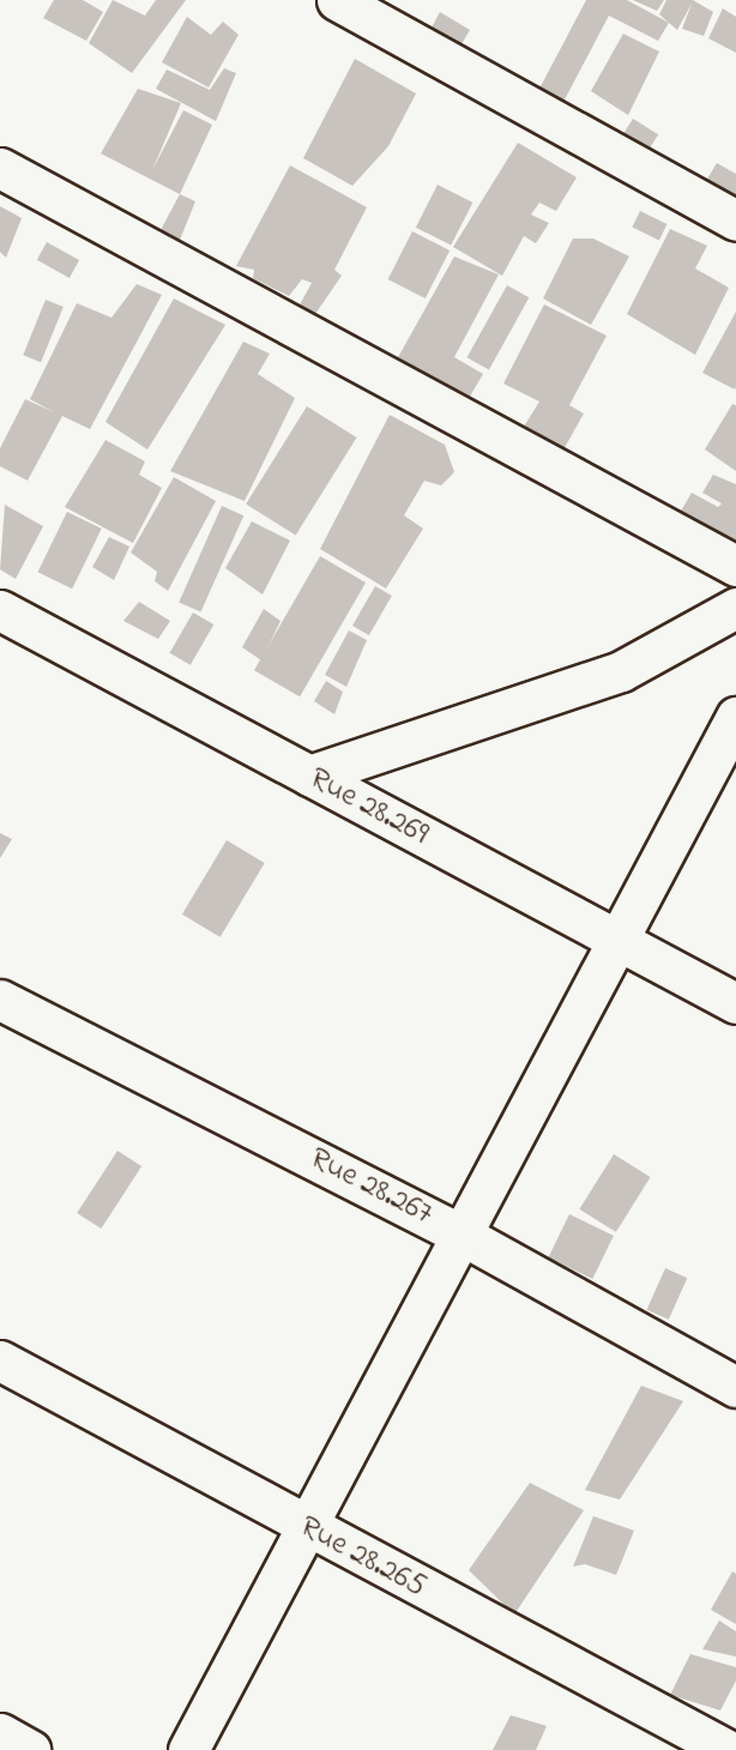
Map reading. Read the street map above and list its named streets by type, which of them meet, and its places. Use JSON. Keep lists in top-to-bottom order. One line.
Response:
{"streets":{"street":["Rue 28.269","Rue 28.267","Rue 28.265"]}}
